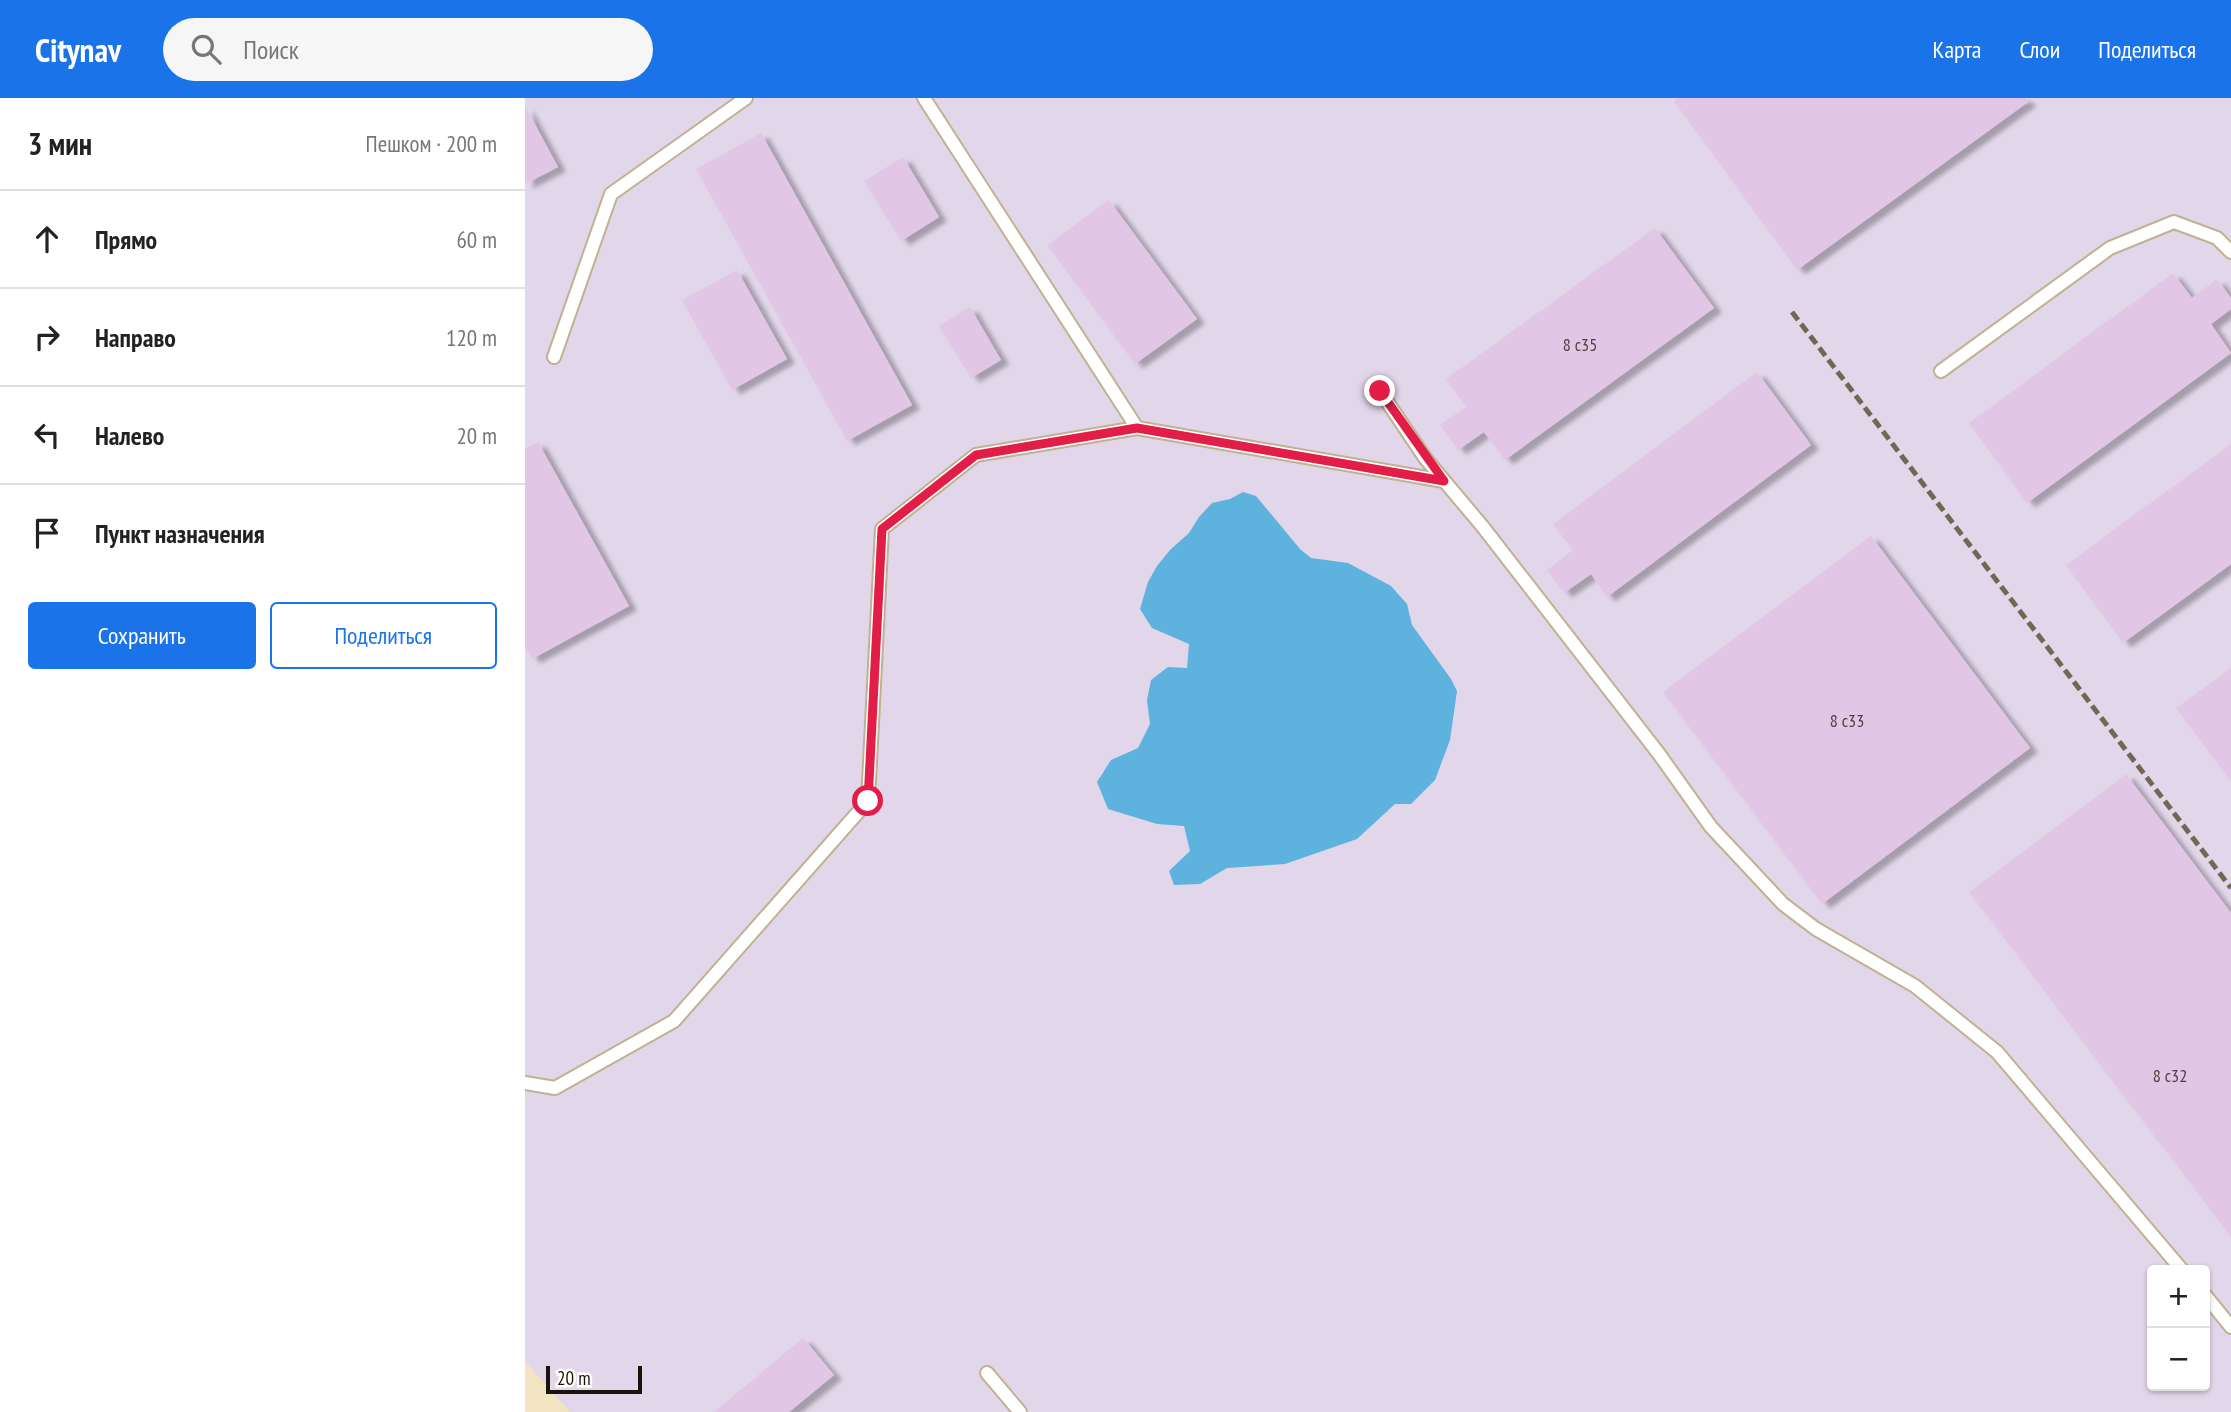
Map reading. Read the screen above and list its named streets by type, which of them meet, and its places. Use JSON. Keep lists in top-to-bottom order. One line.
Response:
{"house_numbers":["8 с35","8 с33","8 с32"],"scale_bar":"20 m","page":{"header":"Citynav","search":"Поиск","nav":["Карта","Слои","Поделиться"],"heading":["3 мин","Пешком · 200 m"],"list":[["Прямо","60 m"],["Направо","120 m"],["Налево","20 m"],"Пункт назначения"],"buttons":["Сохранить","Поделиться"],"map_buttons":["+","−"],"scale":"20 m"}}
